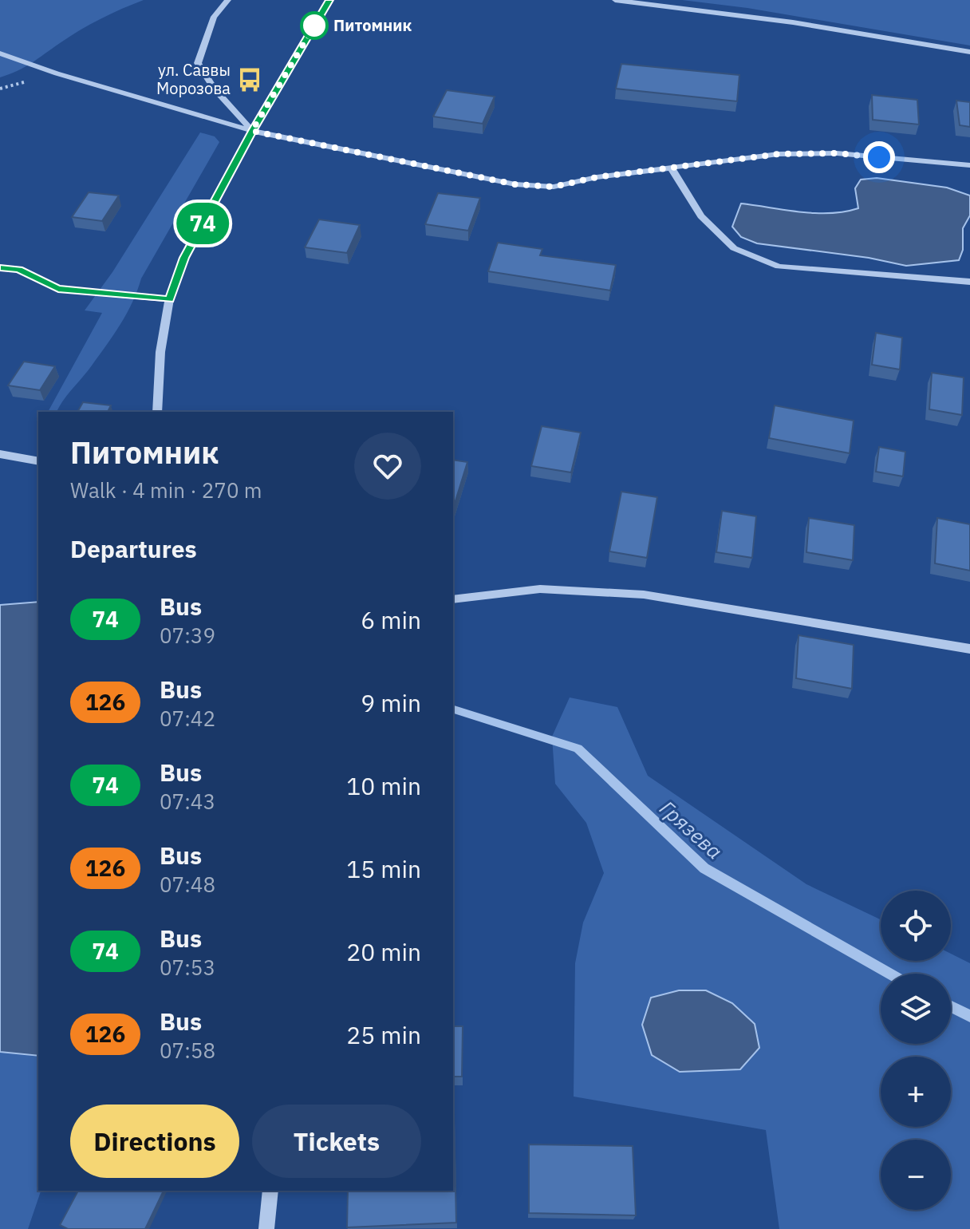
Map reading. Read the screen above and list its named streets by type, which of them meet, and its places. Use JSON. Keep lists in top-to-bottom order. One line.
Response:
{"water":["Грязева"],"places":{"other":["Питомник"],"bus stop":["ул. Саввы Морозова"]},"lines":["bus line 74"],"page":{"on_map":"74","heading":[["Питомник","Walk · 4 min · 270 m"],"Departures"],"list":[{"mark":"74","name":"Bus","note":"07:39","value":"6 min"},{"mark":"126","name":"Bus","note":"07:42","value":"9 min"},{"mark":"74","name":"Bus","note":"07:43","value":"10 min"},{"mark":"126","name":"Bus","note":"07:48","value":"15 min"},{"mark":"74","name":"Bus","note":"07:53","value":"20 min"},{"mark":"126","name":"Bus","note":"07:58","value":"25 min"}],"map_buttons":["+","−"],"buttons":["Directions","Tickets"]}}
